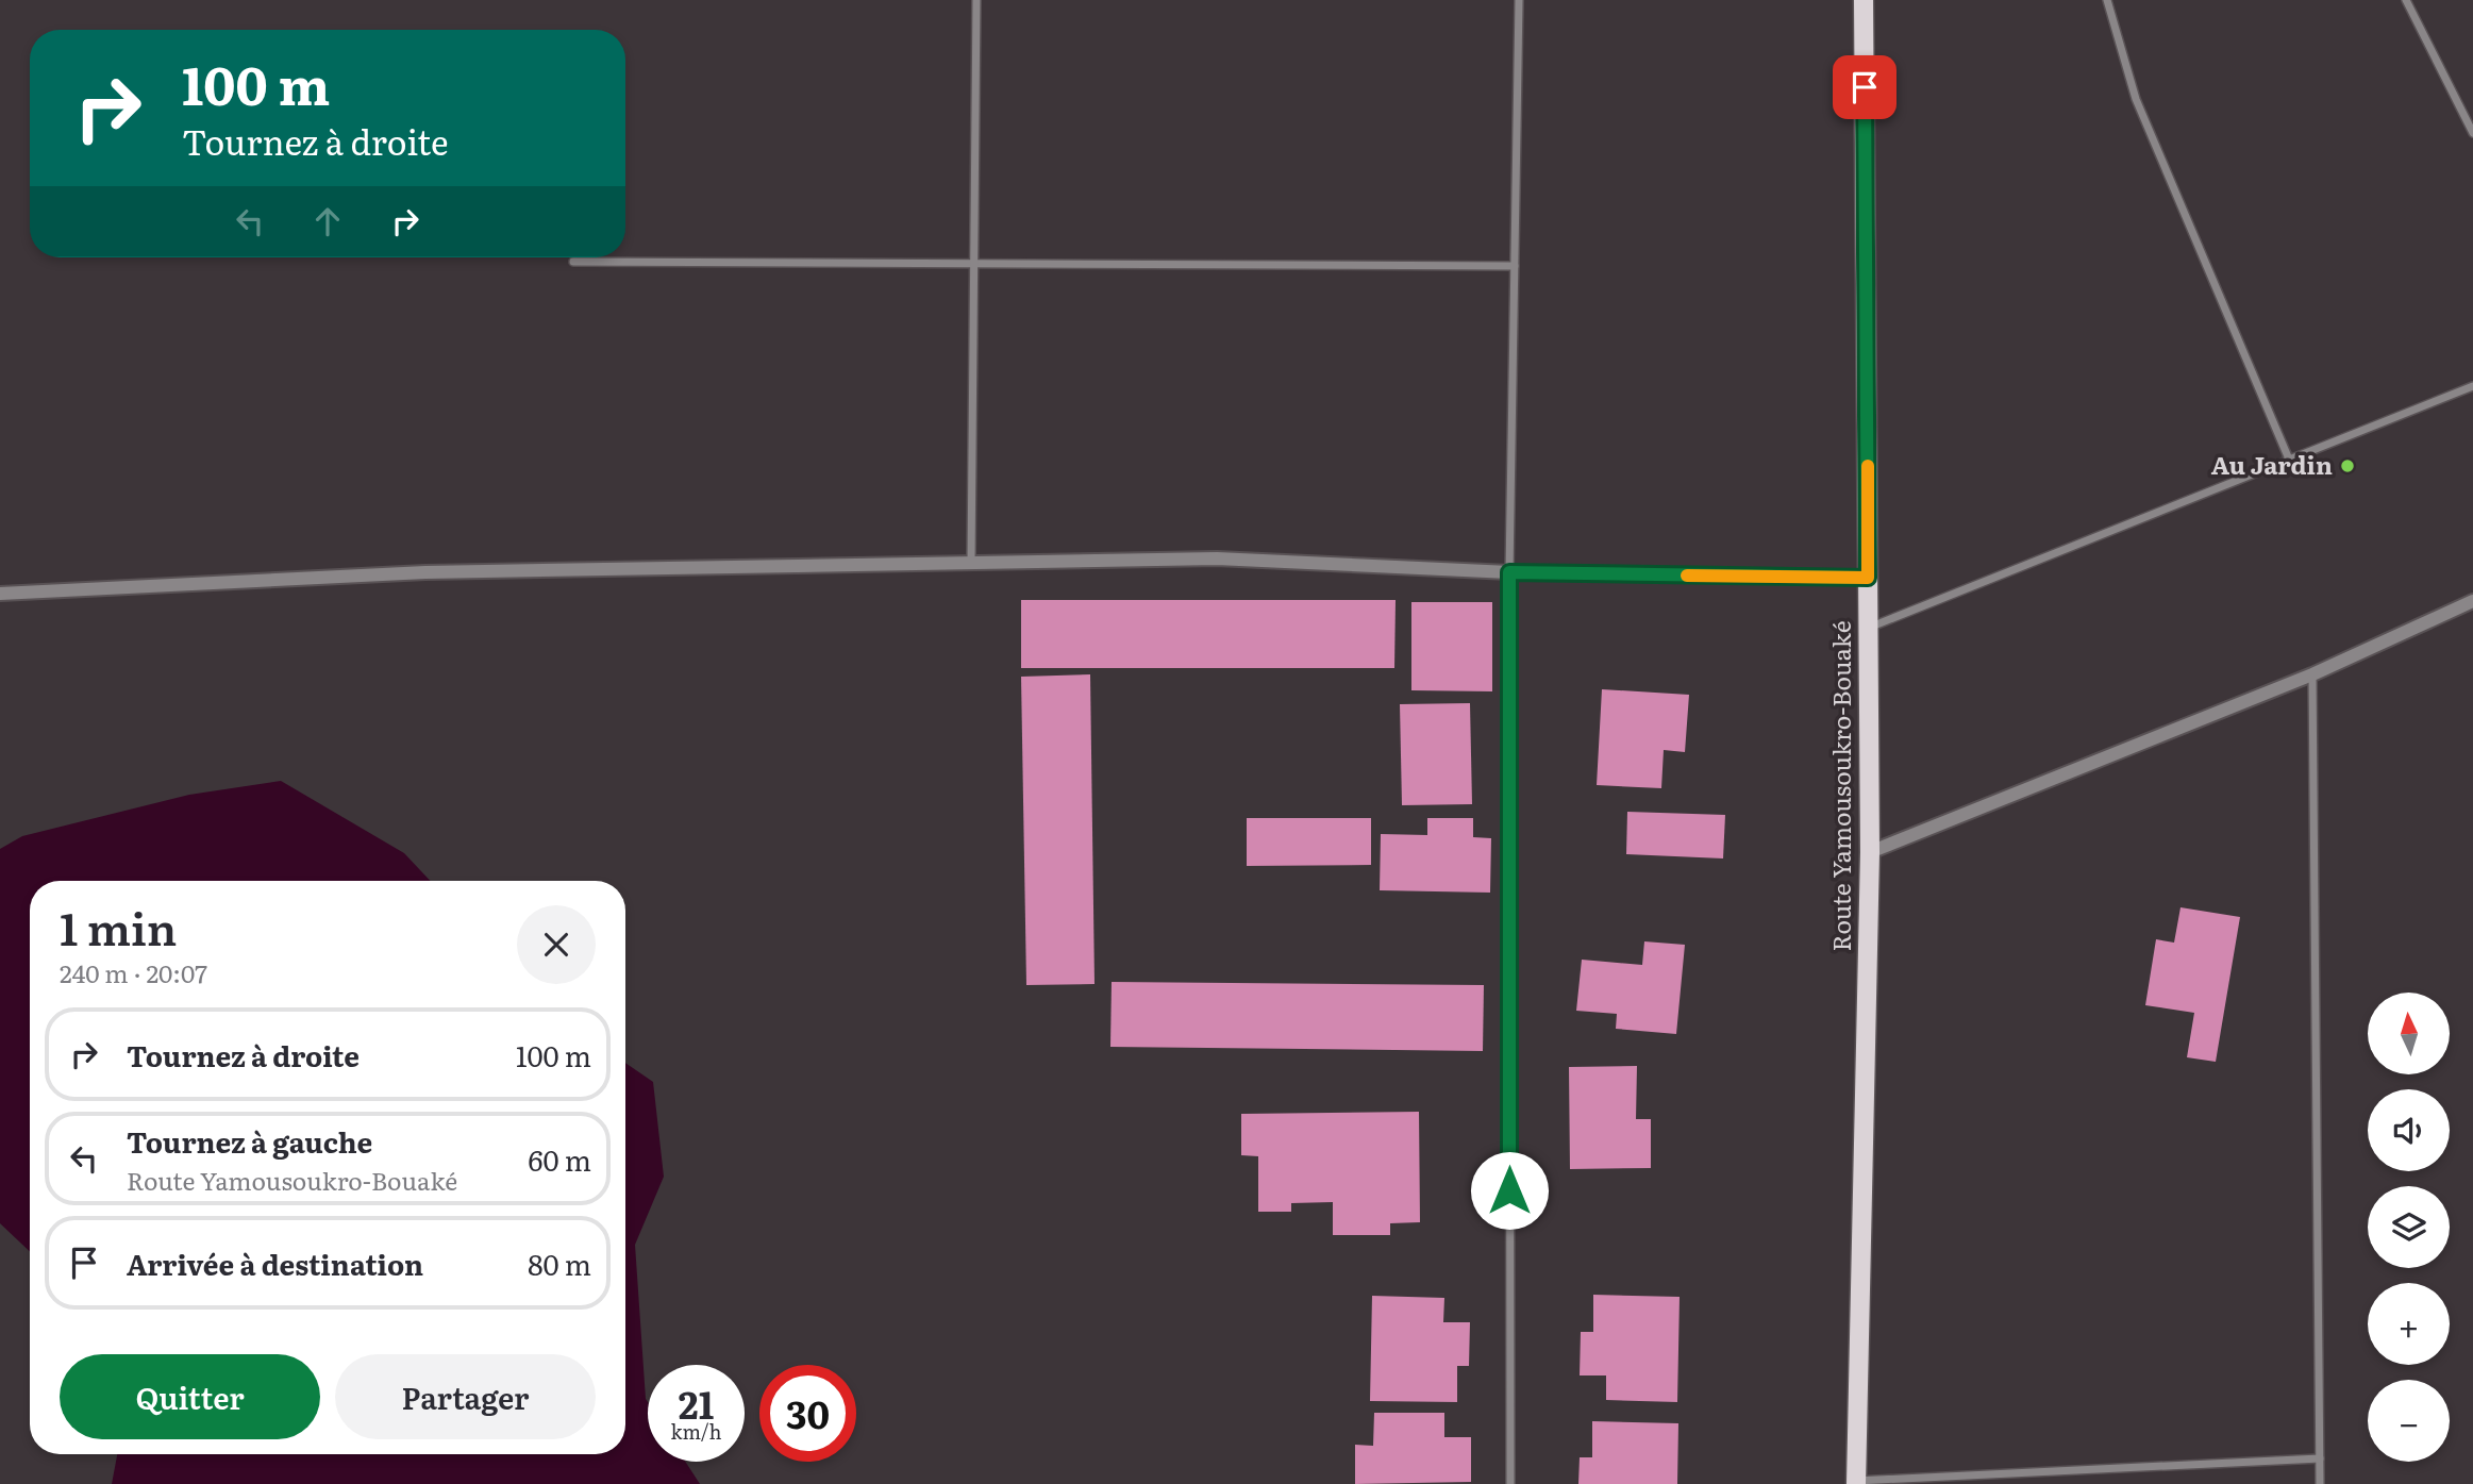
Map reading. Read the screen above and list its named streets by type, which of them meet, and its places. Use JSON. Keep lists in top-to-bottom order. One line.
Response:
{"streets":{"main road":["Route Yamousoukro-Bouaké"]},"places":["Au Jardin"],"north":"top","page":{"turn":["100 m","Tournez à droite"],"heading":["1 min","240 m · 20:07"],"map_buttons":["+","−"],"list":[{"name":"Tournez à droite","value":"100 m"},{"name":"Tournez à gauche","note":"Route Yamousoukro-Bouaké","value":"60 m"},{"name":"Arrivée à destination","value":"80 m"}],"buttons":["Quitter","Partager"],"speed":"21 km/h","limit":"30"}}
